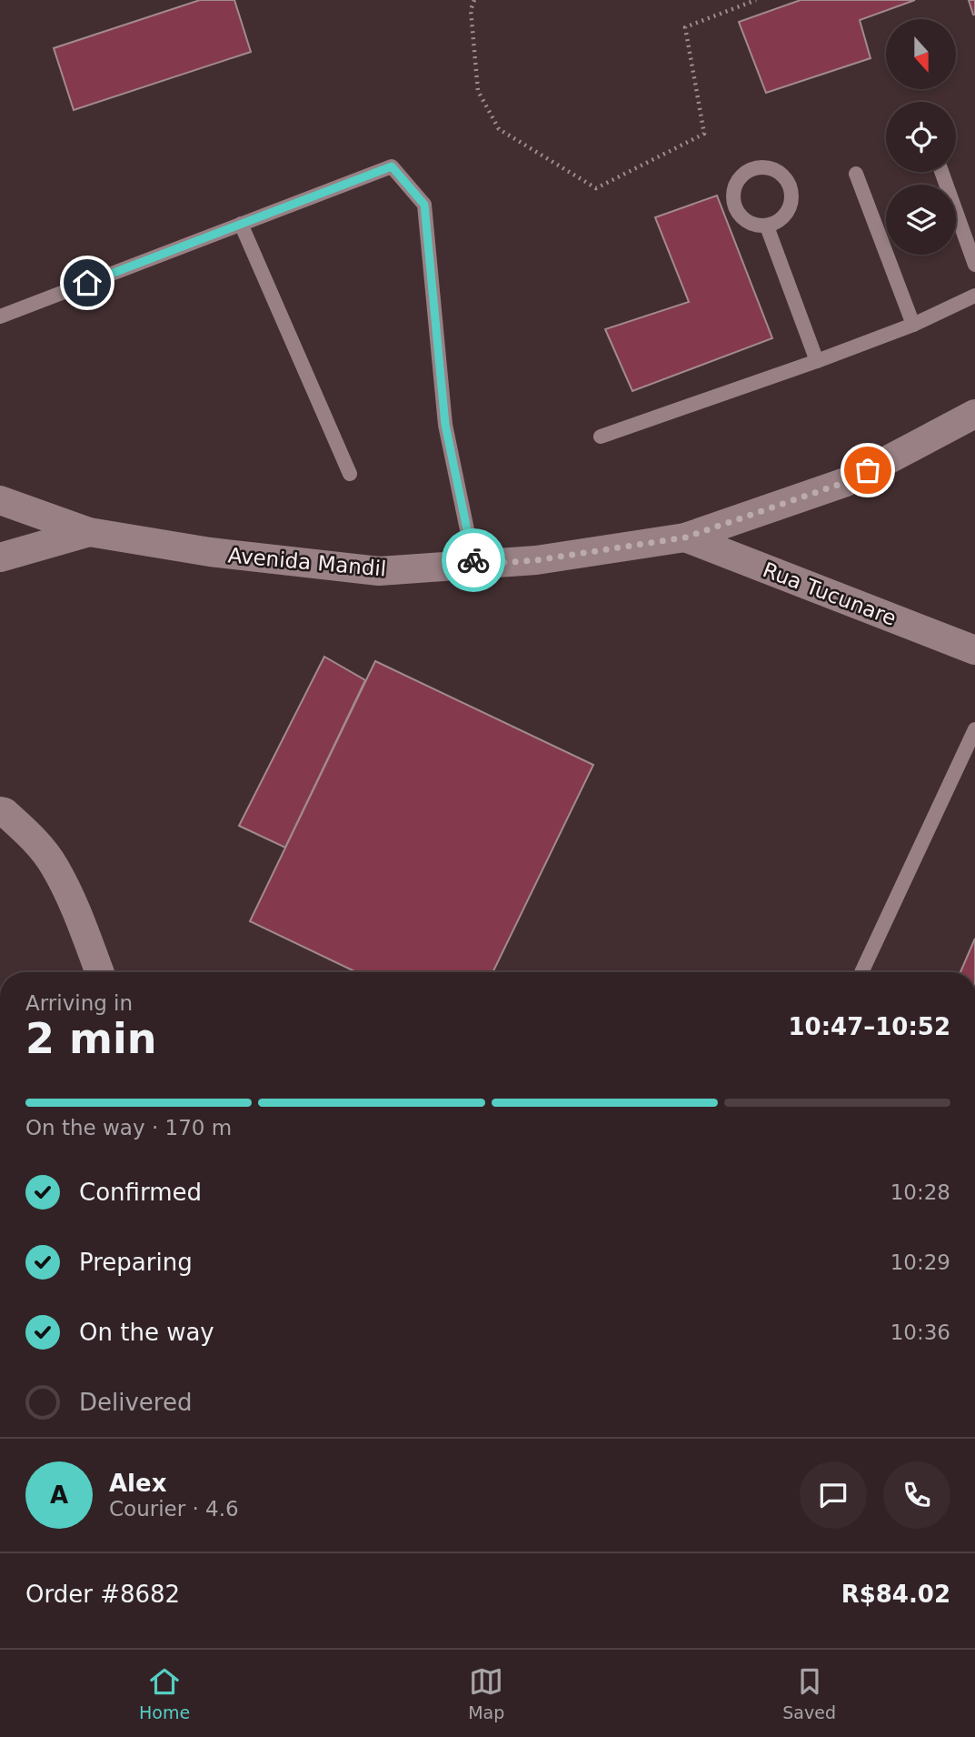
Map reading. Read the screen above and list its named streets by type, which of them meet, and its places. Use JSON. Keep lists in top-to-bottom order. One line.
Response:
{"streets":{"street":["Avenida Mandil","Rua Tucunare"]},"crossings":[["Avenida Mandil","Rua Tucunare"]],"north":"bottom","page":{"heading":["2 min","Arriving in","10:47–10:52"],"panel":["Alex","Courier · 4.6","Order #8682","R$84.02"],"bar":"On the way · 170 m","list":[["Confirmed","10:28"],["Preparing","10:29"],["On the way","10:36"],"Delivered"],"round":"A","tabs":["Home","Map","Saved"]}}
